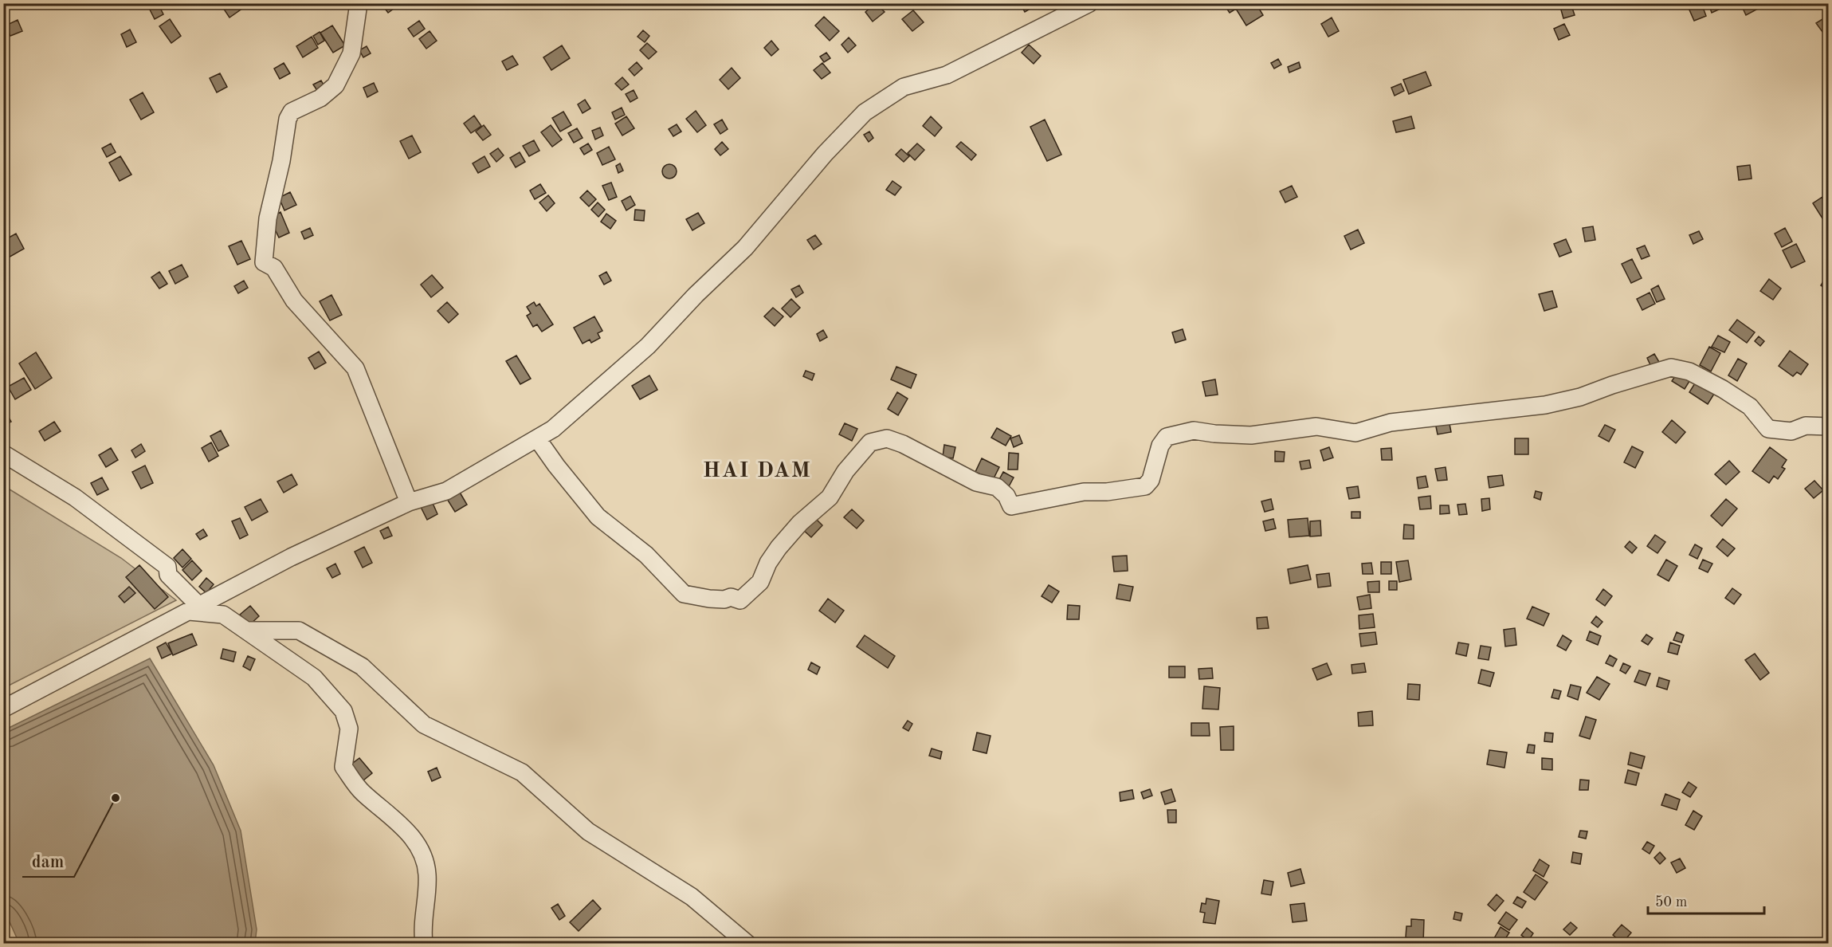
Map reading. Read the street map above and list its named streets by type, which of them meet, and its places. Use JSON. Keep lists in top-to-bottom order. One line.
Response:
{"districts":["HAI DAM"],"places":["dam"],"scale_bar":"50 m"}
